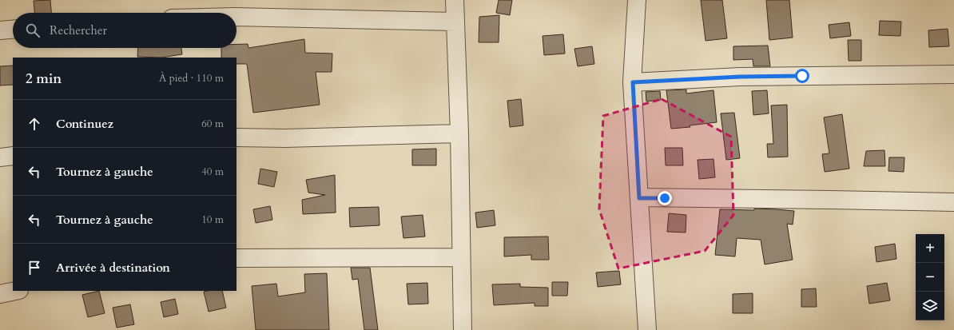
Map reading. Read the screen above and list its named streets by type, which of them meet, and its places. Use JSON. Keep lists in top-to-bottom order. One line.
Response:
{"page":{"search":"Rechercher","heading":["2 min","À pied · 110 m"],"list":[["Continuez","60 m"],["Tournez à gauche","40 m"],["Tournez à gauche","10 m"],"Arrivée à destination"],"map_buttons":["+","−"]}}
